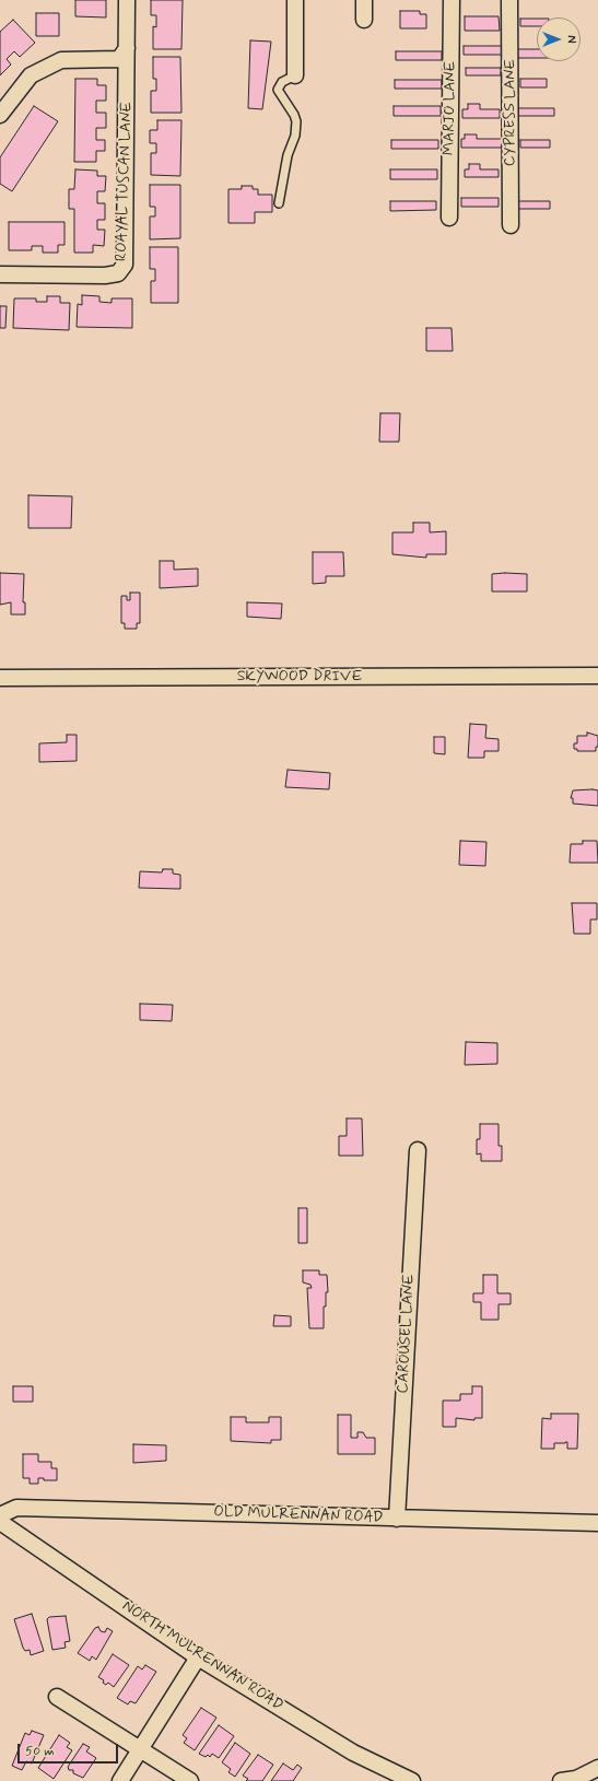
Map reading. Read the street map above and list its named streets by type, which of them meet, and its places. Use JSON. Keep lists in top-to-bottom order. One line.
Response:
{"streets":{"street":["MARJO LANE","CYPRESS LANE","ROAYAL TUSCAN LANE","SKYWOOD DRIVE","CAROUSEL LANE","OLD MULRENNAN ROAD","NORTH MULRENNAN ROAD"]},"crossings":[["CAROUSEL LANE","OLD MULRENNAN ROAD"]],"scale_bar":"50 m","north":"right"}
